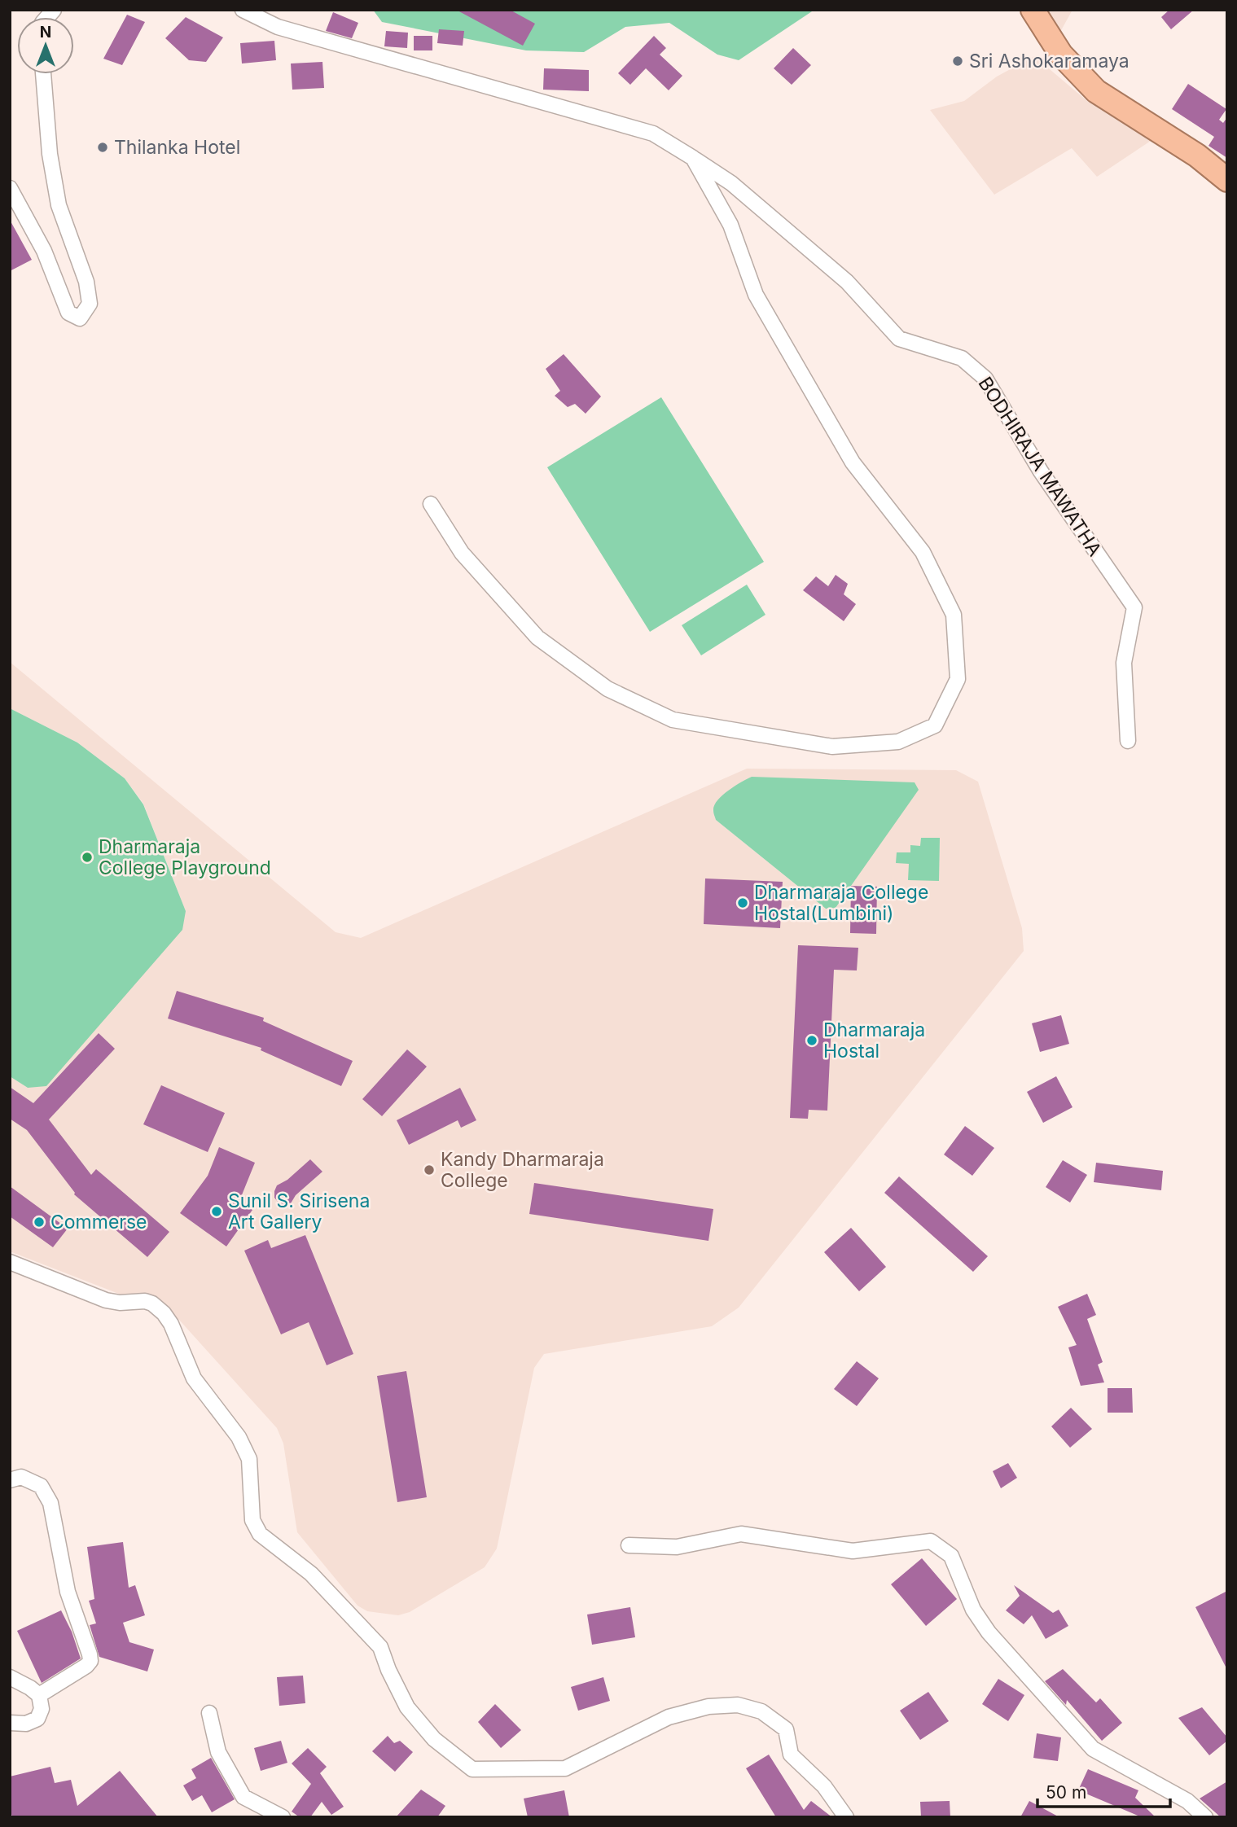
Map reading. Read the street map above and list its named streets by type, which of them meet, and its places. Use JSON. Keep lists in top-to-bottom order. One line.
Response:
{"streets":{"street":["BODHIRAJA MAWATHA"]},"places":["Sri Ashokaramaya","Thilanka Hotel","Dharmaraja College Playground","Dharmaraja College Hostal(Lumbini)","Dharmaraja Hostal","Kandy Dharmaraja College","Sunil S. Sirisena Art Gallery","Commerse"],"scale_bar":"50 m","north":"top"}
